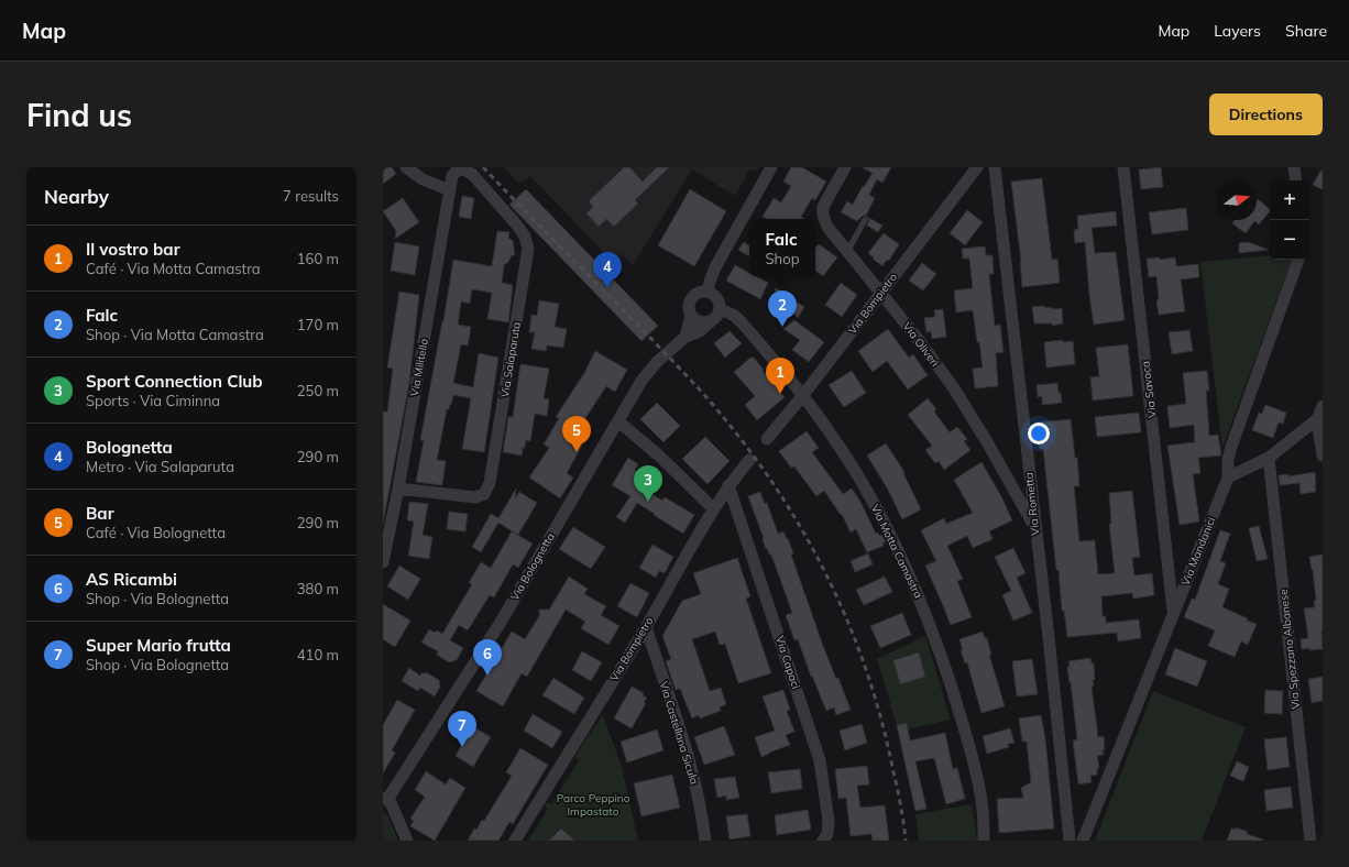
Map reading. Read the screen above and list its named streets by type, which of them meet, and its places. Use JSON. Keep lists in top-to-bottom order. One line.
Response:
{"streets":{"street":["Via Bompietro","Via Oliveri","Via Salaparuta","Via Militello","Via Savoca","Via Rometta","Via Motta Camastra","Via Mandanici","Via Bolognetta","Via Spezzano Albanese","Via Capaci","Via Castellana Sicula"]},"crossings":[["Via Bompietro","Via Oliveri"],["Via Bompietro","Via Motta Camastra"],["Via Bompietro","Via Capaci"],["Via Bompietro","Via Castellana Sicula"],["Via Oliveri","Via Rometta"],["Via Salaparuta","Via Militello"],["Via Savoca","Via Mandanici"],["Via Motta Camastra","Via Bolognetta"]],"parks":["Parco Peppino Impastato"],"north":"right","page":{"header":"Map","nav":["Map","Layers","Share"],"buttons":"Directions","title":"Find us","heading":["Nearby","7 results"],"map_buttons":["+","−"],"popup":["Falc","Shop"],"list":[{"mark":"1","name":"Il vostro bar","note":"Café · Via Motta Camastra","value":"160 m"},{"mark":"2","name":"Falc","note":"Shop · Via Motta Camastra","value":"170 m"},{"mark":"3","name":"Sport Connection Club","note":"Sports · Via Ciminna","value":"250 m"},{"mark":"4","name":"Bolognetta","note":"Metro · Via Salaparuta","value":"290 m"},{"mark":"5","name":"Bar","note":"Café · Via Bolognetta","value":"290 m"},{"mark":"6","name":"AS Ricambi","note":"Shop · Via Bolognetta","value":"380 m"},{"mark":"7","name":"Super Mario frutta","note":"Shop · Via Bolognetta","value":"410 m"}],"pins":["4","2","1","5","3","6","7"]}}
